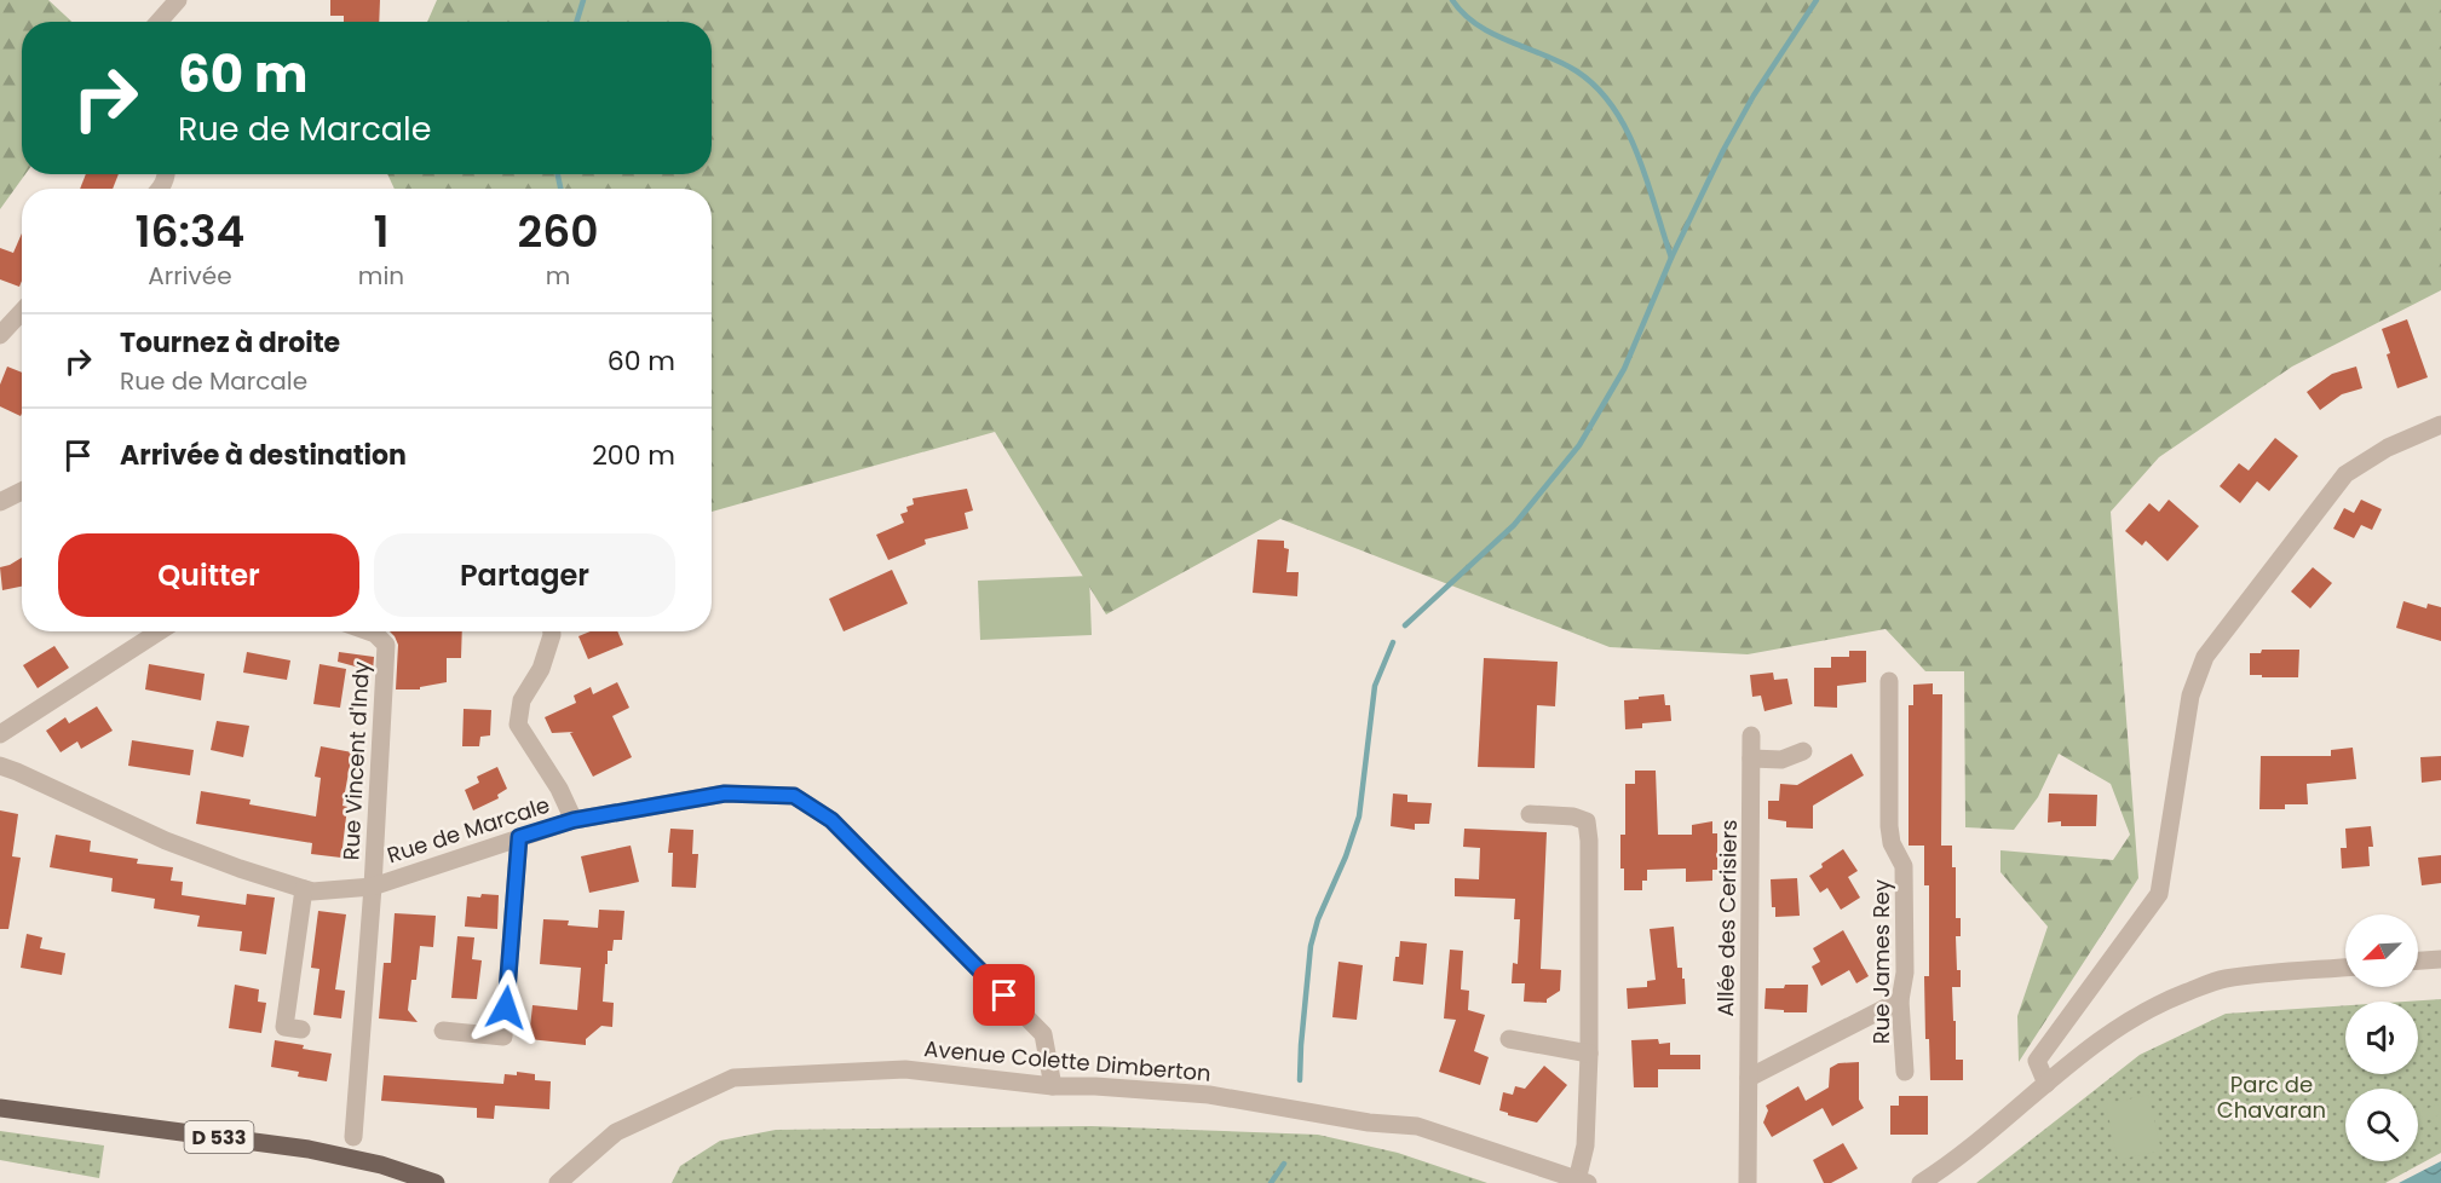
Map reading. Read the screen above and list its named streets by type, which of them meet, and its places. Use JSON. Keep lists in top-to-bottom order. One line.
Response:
{"streets":{"main road":["D 533"],"street":["Rue Vincent d'Indy","Rue de Marcale","Allée des Cerisiers","Rue James Rey","Avenue Colette Dimberton"]},"crossings":[["Rue Vincent d'Indy","Rue de Marcale"],["Rue de Marcale","Avenue Colette Dimberton"]],"parks":["Parc de Chavaran"],"north":"bottom left","page":{"turn":["60 m","Rue de Marcale"],"eta":["16:34","Arrivée","1","min","260","m"],"list":[{"name":"Tournez à droite","note":"Rue de Marcale","value":"60 m"},{"name":"Arrivée à destination","value":"200 m"}],"buttons":["Quitter","Partager"]}}
